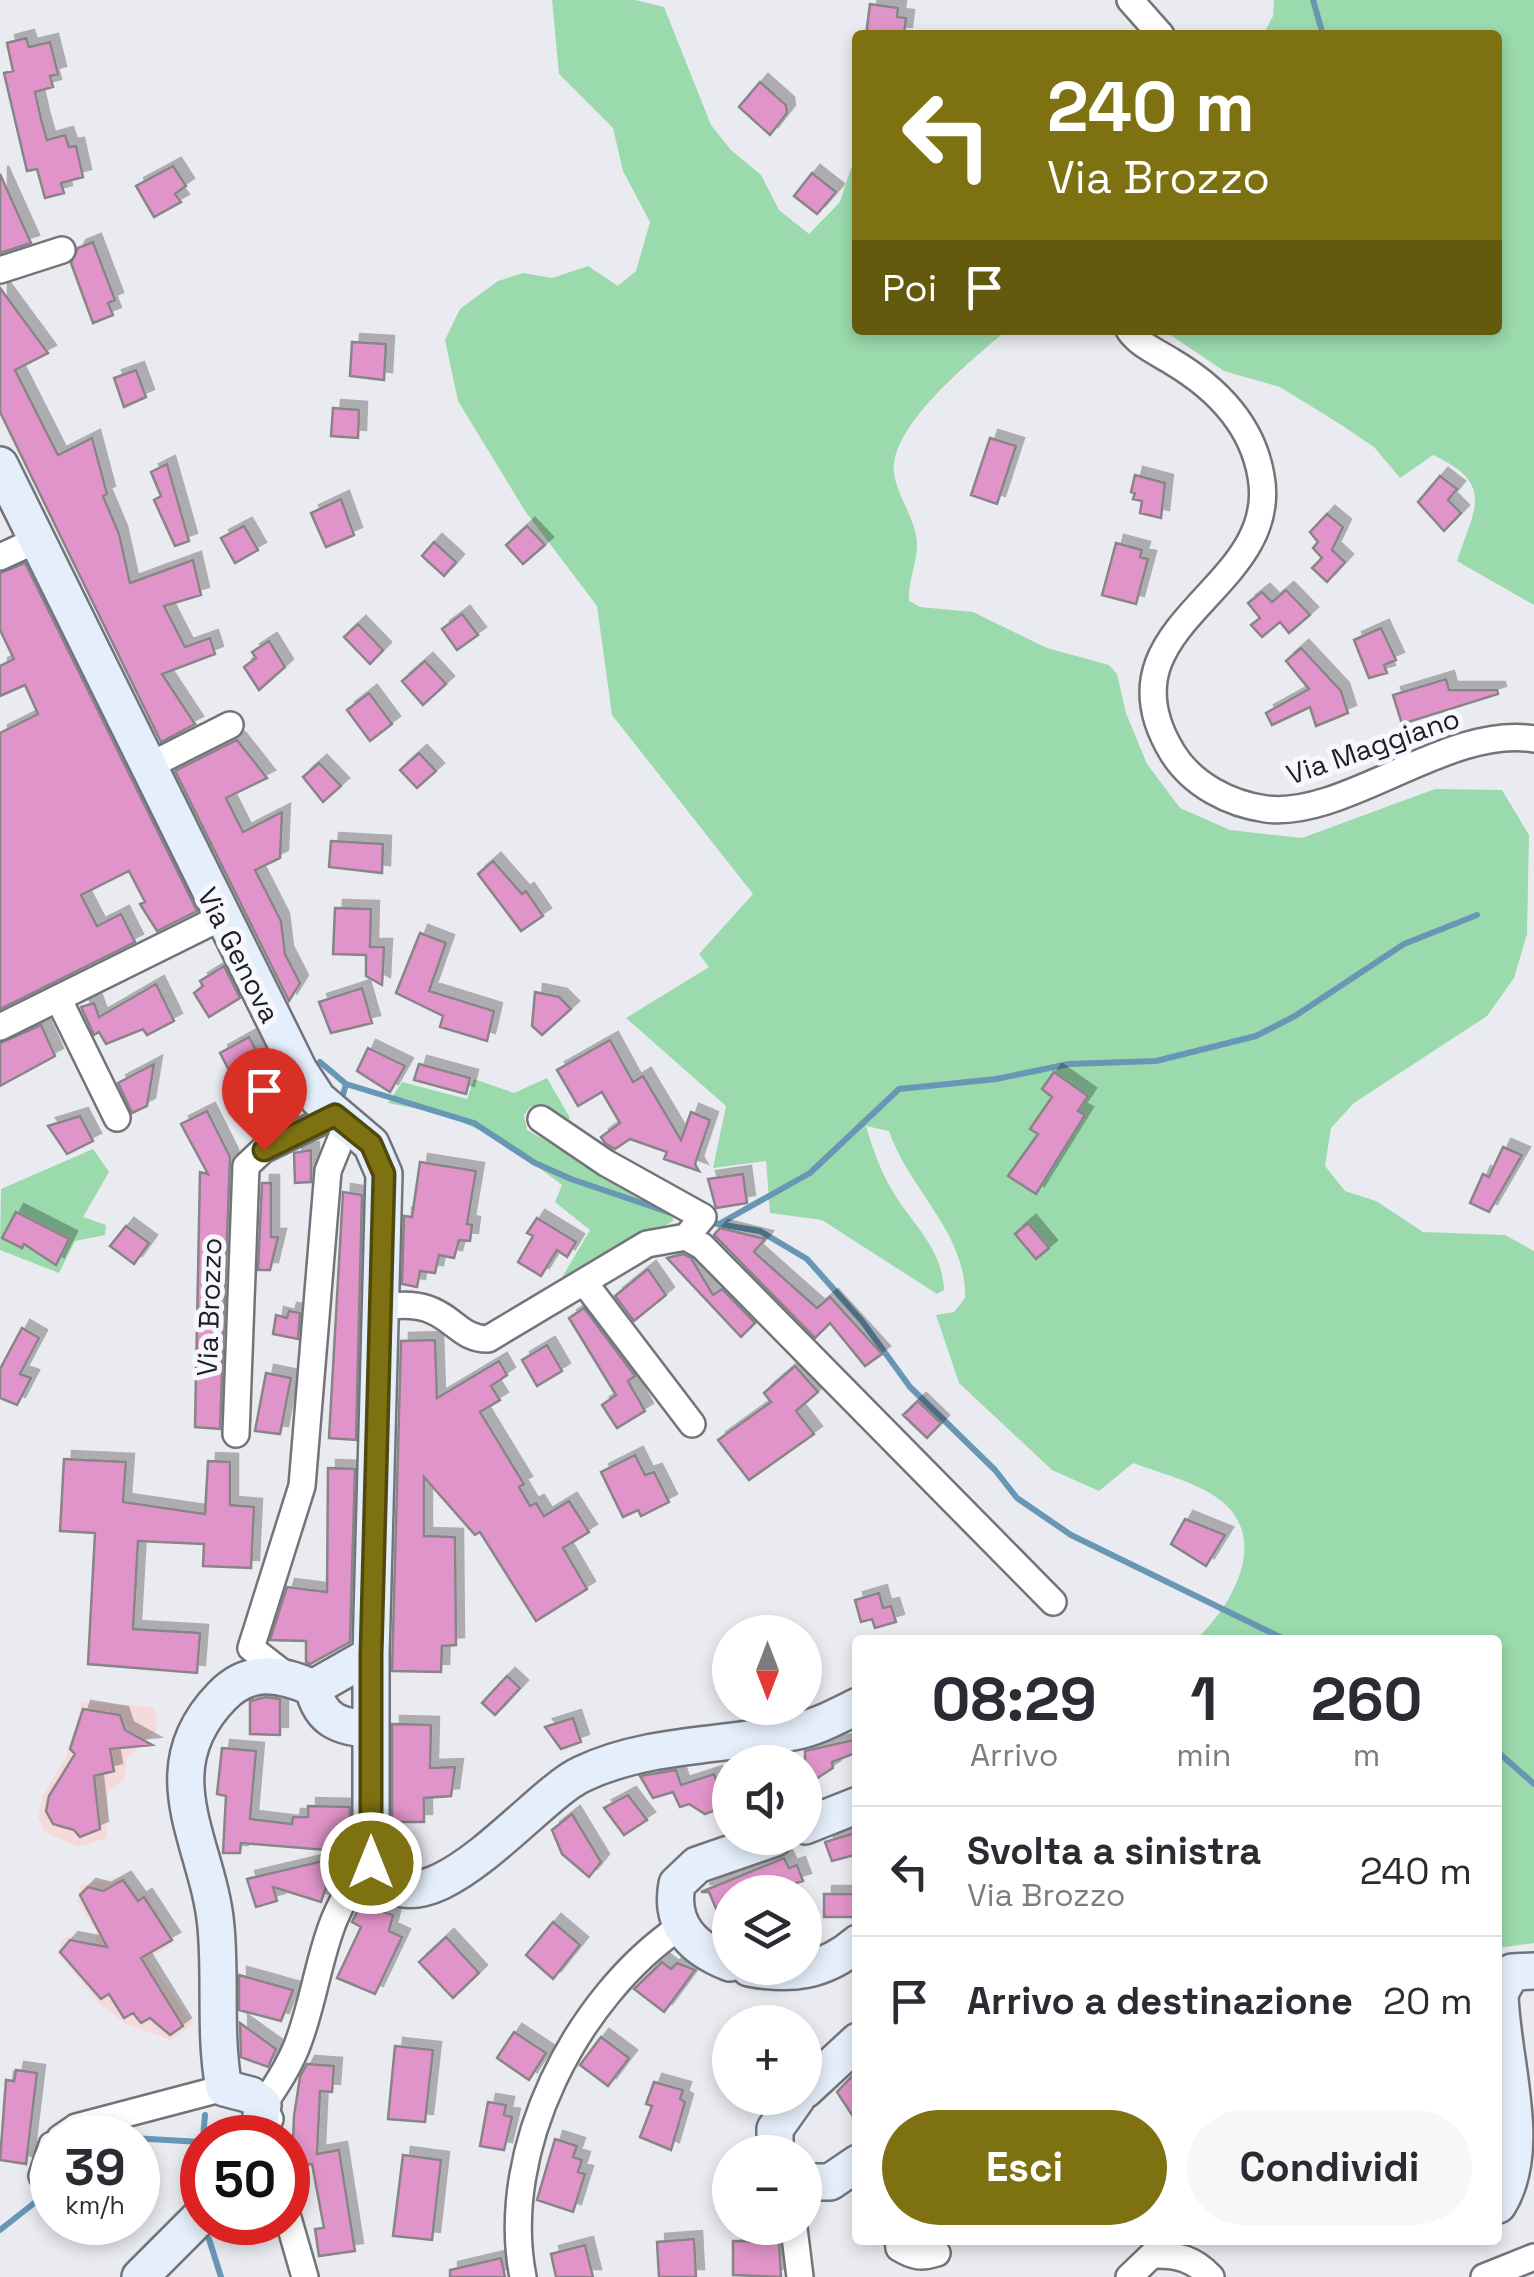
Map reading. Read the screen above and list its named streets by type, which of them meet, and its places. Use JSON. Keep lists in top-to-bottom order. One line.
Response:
{"streets":{"main road":["Via Genova"],"street":["Via Maggiano","Via Brozzo"]},"crossings":[["Via Genova","Via Brozzo"]],"north":"bottom","page":{"turn":["240 m","Via Brozzo"],"then":"Poi","map_buttons":["+","−"],"eta":["08:29","Arrivo","1","min","260","m"],"list":[{"name":"Svolta a sinistra","note":"Via Brozzo","value":"240 m"},{"name":"Arrivo a destinazione","value":"20 m"}],"buttons":["Esci","Condividi"],"speed":"39 km/h","limit":"50"}}
